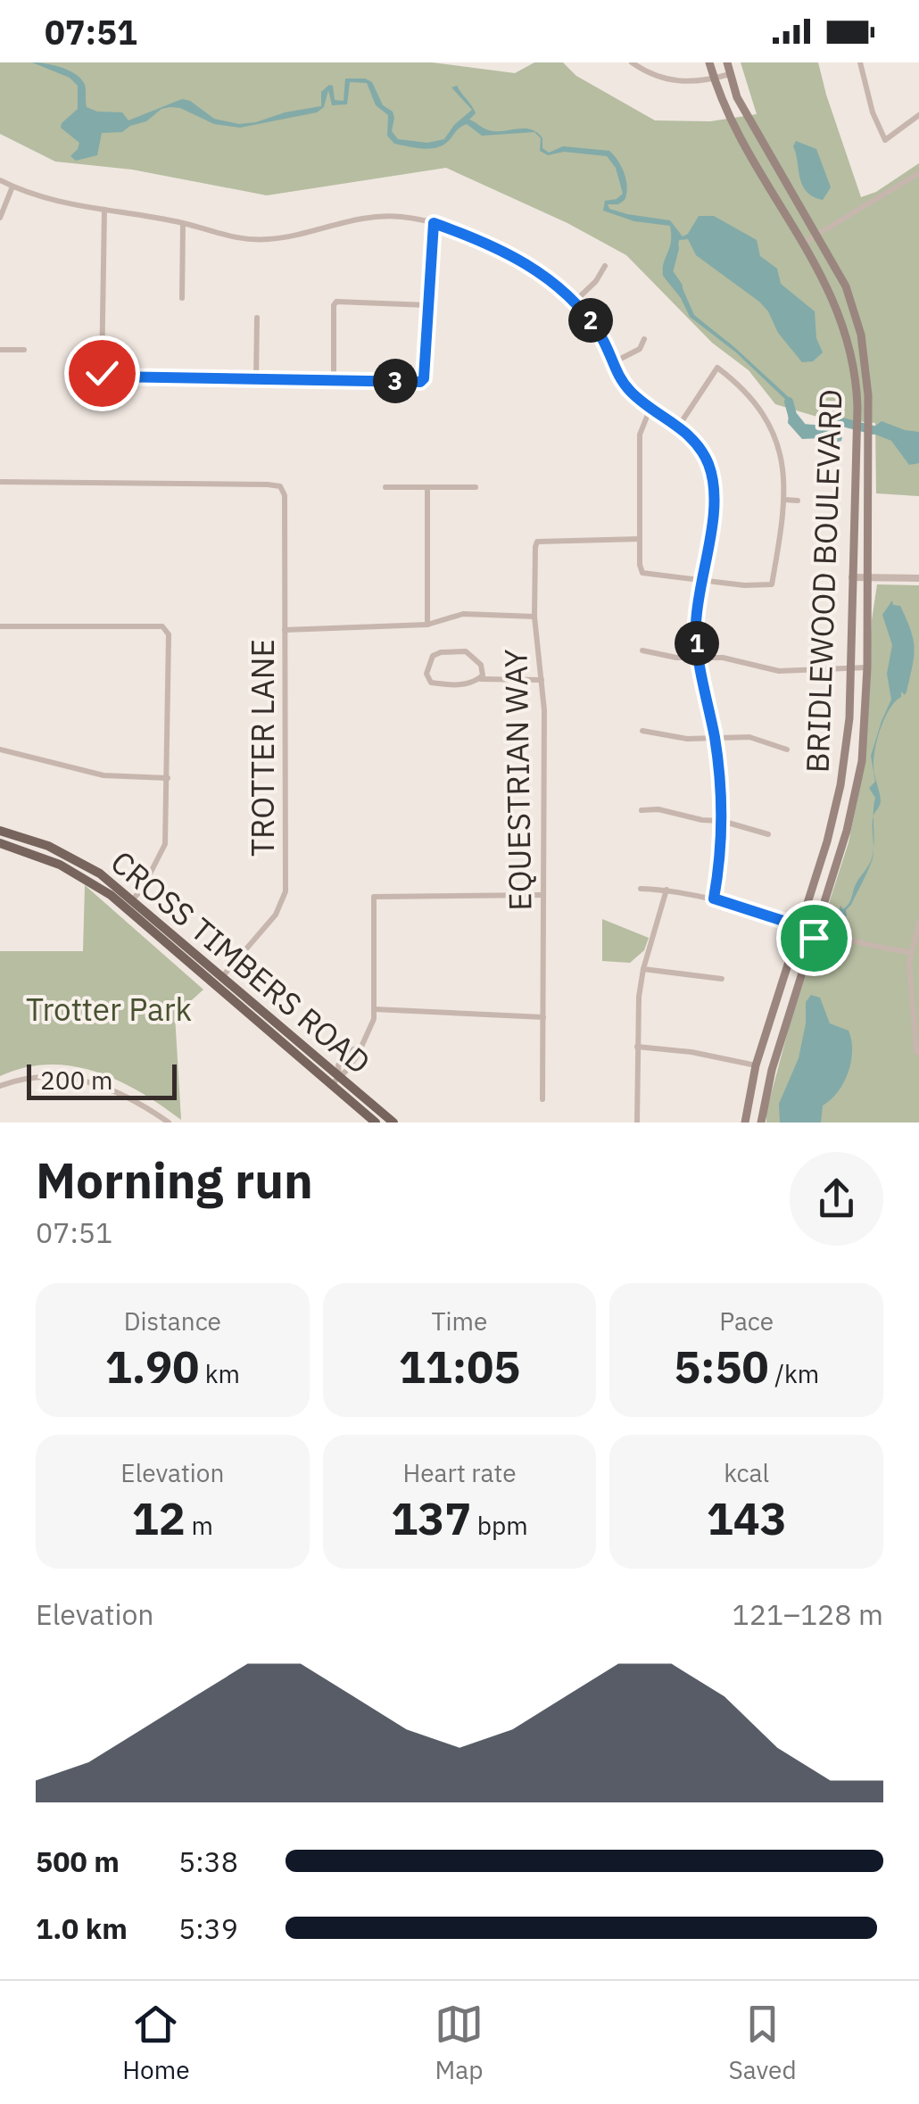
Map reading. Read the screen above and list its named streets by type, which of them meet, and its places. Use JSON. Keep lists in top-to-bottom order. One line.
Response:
{"streets":{"main road":["BRIDLEWOOD BOULEVARD","CROSS TIMBERS ROAD"],"street":["TROTTER LANE","EQUESTRIAN WAY"]},"crossings":[["TROTTER LANE","CROSS TIMBERS ROAD"]],"parks":["Trotter Park"],"scale_bar":"200 m","page":{"status":"07:51","pins":["2","3","1"],"scale":"200 m","heading":["Morning run","07:51"],"stats":[["Distance","1.90 km"],["Time","11:05"],["Pace","5:50 /km"],["Elevation","12 m"],["Heart rate","137 bpm"],["kcal","143"]],"chart":["Elevation","121–128 m"],"list":[{"name":"500 m","note":"5:38"},{"name":"1.0 km","note":"5:39"}],"tabs":["Home","Map","Saved"]}}
